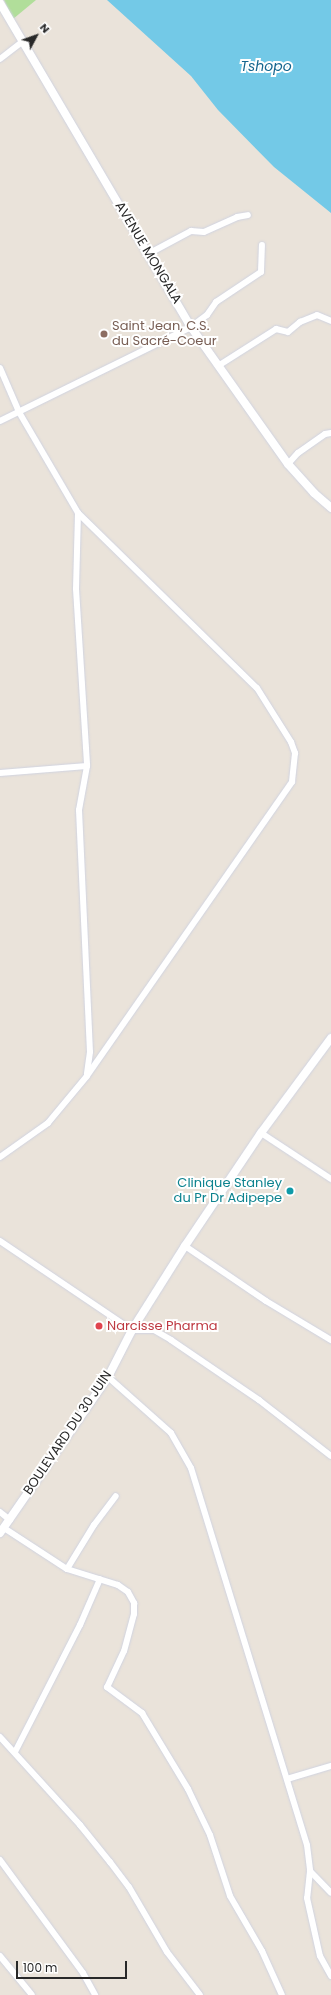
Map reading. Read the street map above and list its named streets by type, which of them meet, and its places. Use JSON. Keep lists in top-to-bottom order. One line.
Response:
{"streets":{"street":["AVENUE MONGALA","BOULEVARD DU 30 JUIN"]},"water":["Tshopo"],"places":["Saint Jean, C.S. du Sacré-Coeur","Clinique Stanley du Pr Dr Adipepe","Narcisse Pharma"],"scale_bar":"100 m","north":"top right"}
